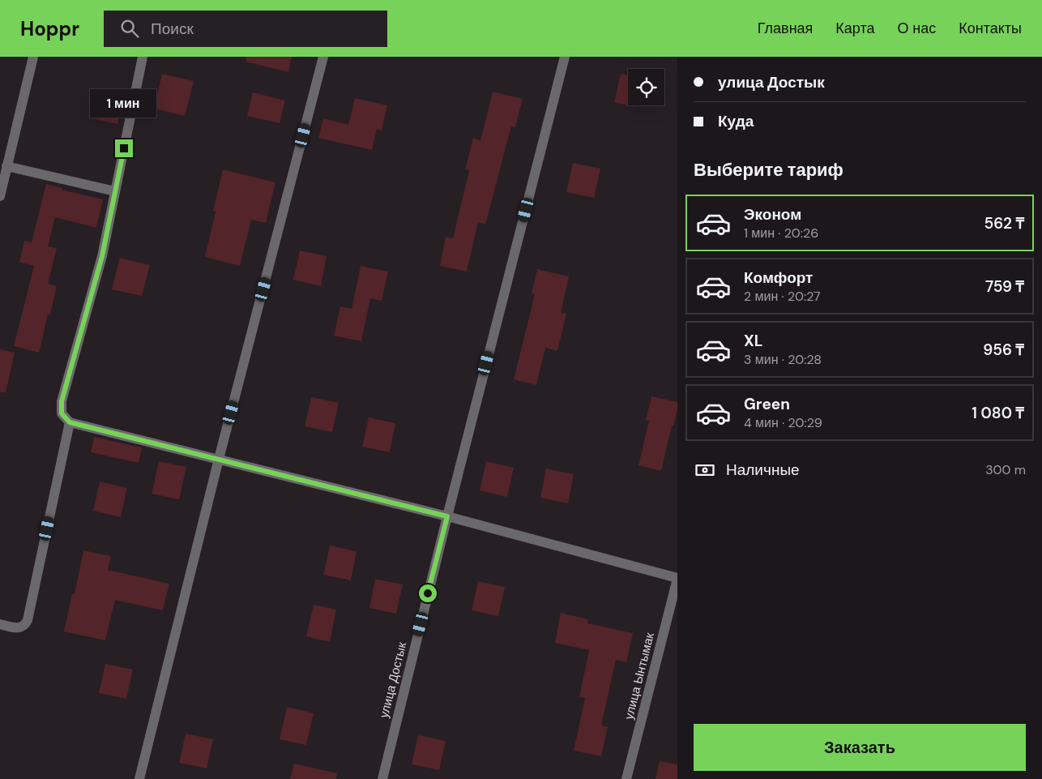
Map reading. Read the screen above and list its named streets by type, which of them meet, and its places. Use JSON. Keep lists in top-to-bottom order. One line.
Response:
{"streets":{"street":["улица Ынтымак","улица Достык"]},"page":{"header":"Hoppr","search":"Поиск","nav":["Главная","Карта","О нас","Контакты"],"banner":["улица Достык","Куда"],"bubble":"1 мин","heading":"Выберите тариф","list":[{"name":"Эконом","note":"1 мин · 20:26","value":"562 ₸"},{"name":"Комфорт","note":"2 мин · 20:27","value":"759 ₸"},{"name":"XL","note":"3 мин · 20:28","value":"956 ₸"},{"name":"Green","note":"4 мин · 20:29","value":"1 080 ₸"}],"pay":["Наличные","300 m"],"buttons":"Заказать"}}
